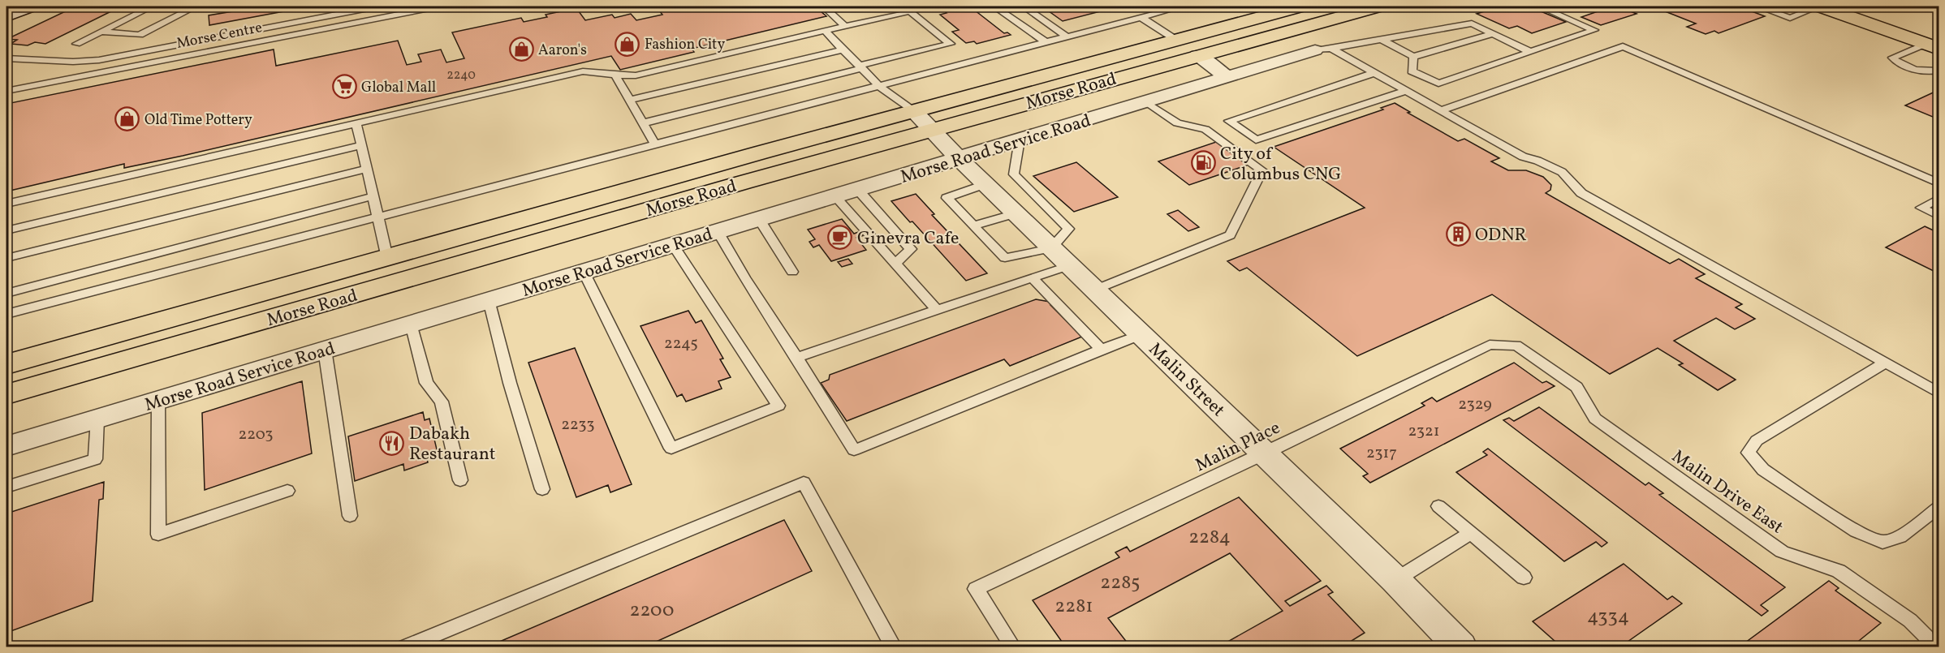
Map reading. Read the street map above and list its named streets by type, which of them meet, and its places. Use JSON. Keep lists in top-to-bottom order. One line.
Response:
{"streets":{"main road":["Morse Road"],"street":["Morse Road Service Road","Malin Street"],"lane":["Morse Centre","Malin Place","Malin Drive East"]},"crossings":[["Morse Road","Malin Street"],["Morse Road Service Road","Malin Street"],["Malin Street","Malin Place"],["Malin Place","Malin Drive East"]],"places":{"shop":["Fashion City","Aaron's","Old Time Pottery"],"supermarket":["Global Mall"],"fuel station":["City of Columbus CNG"],"building":["ODNR"],"cafe":["Ginevra Cafe"],"restaurant":["Dabakh Restaurant"]},"house_numbers":["2240","2245","2329","2233","2321","2203","2317","2284","2285","2281","2200","4334"]}
